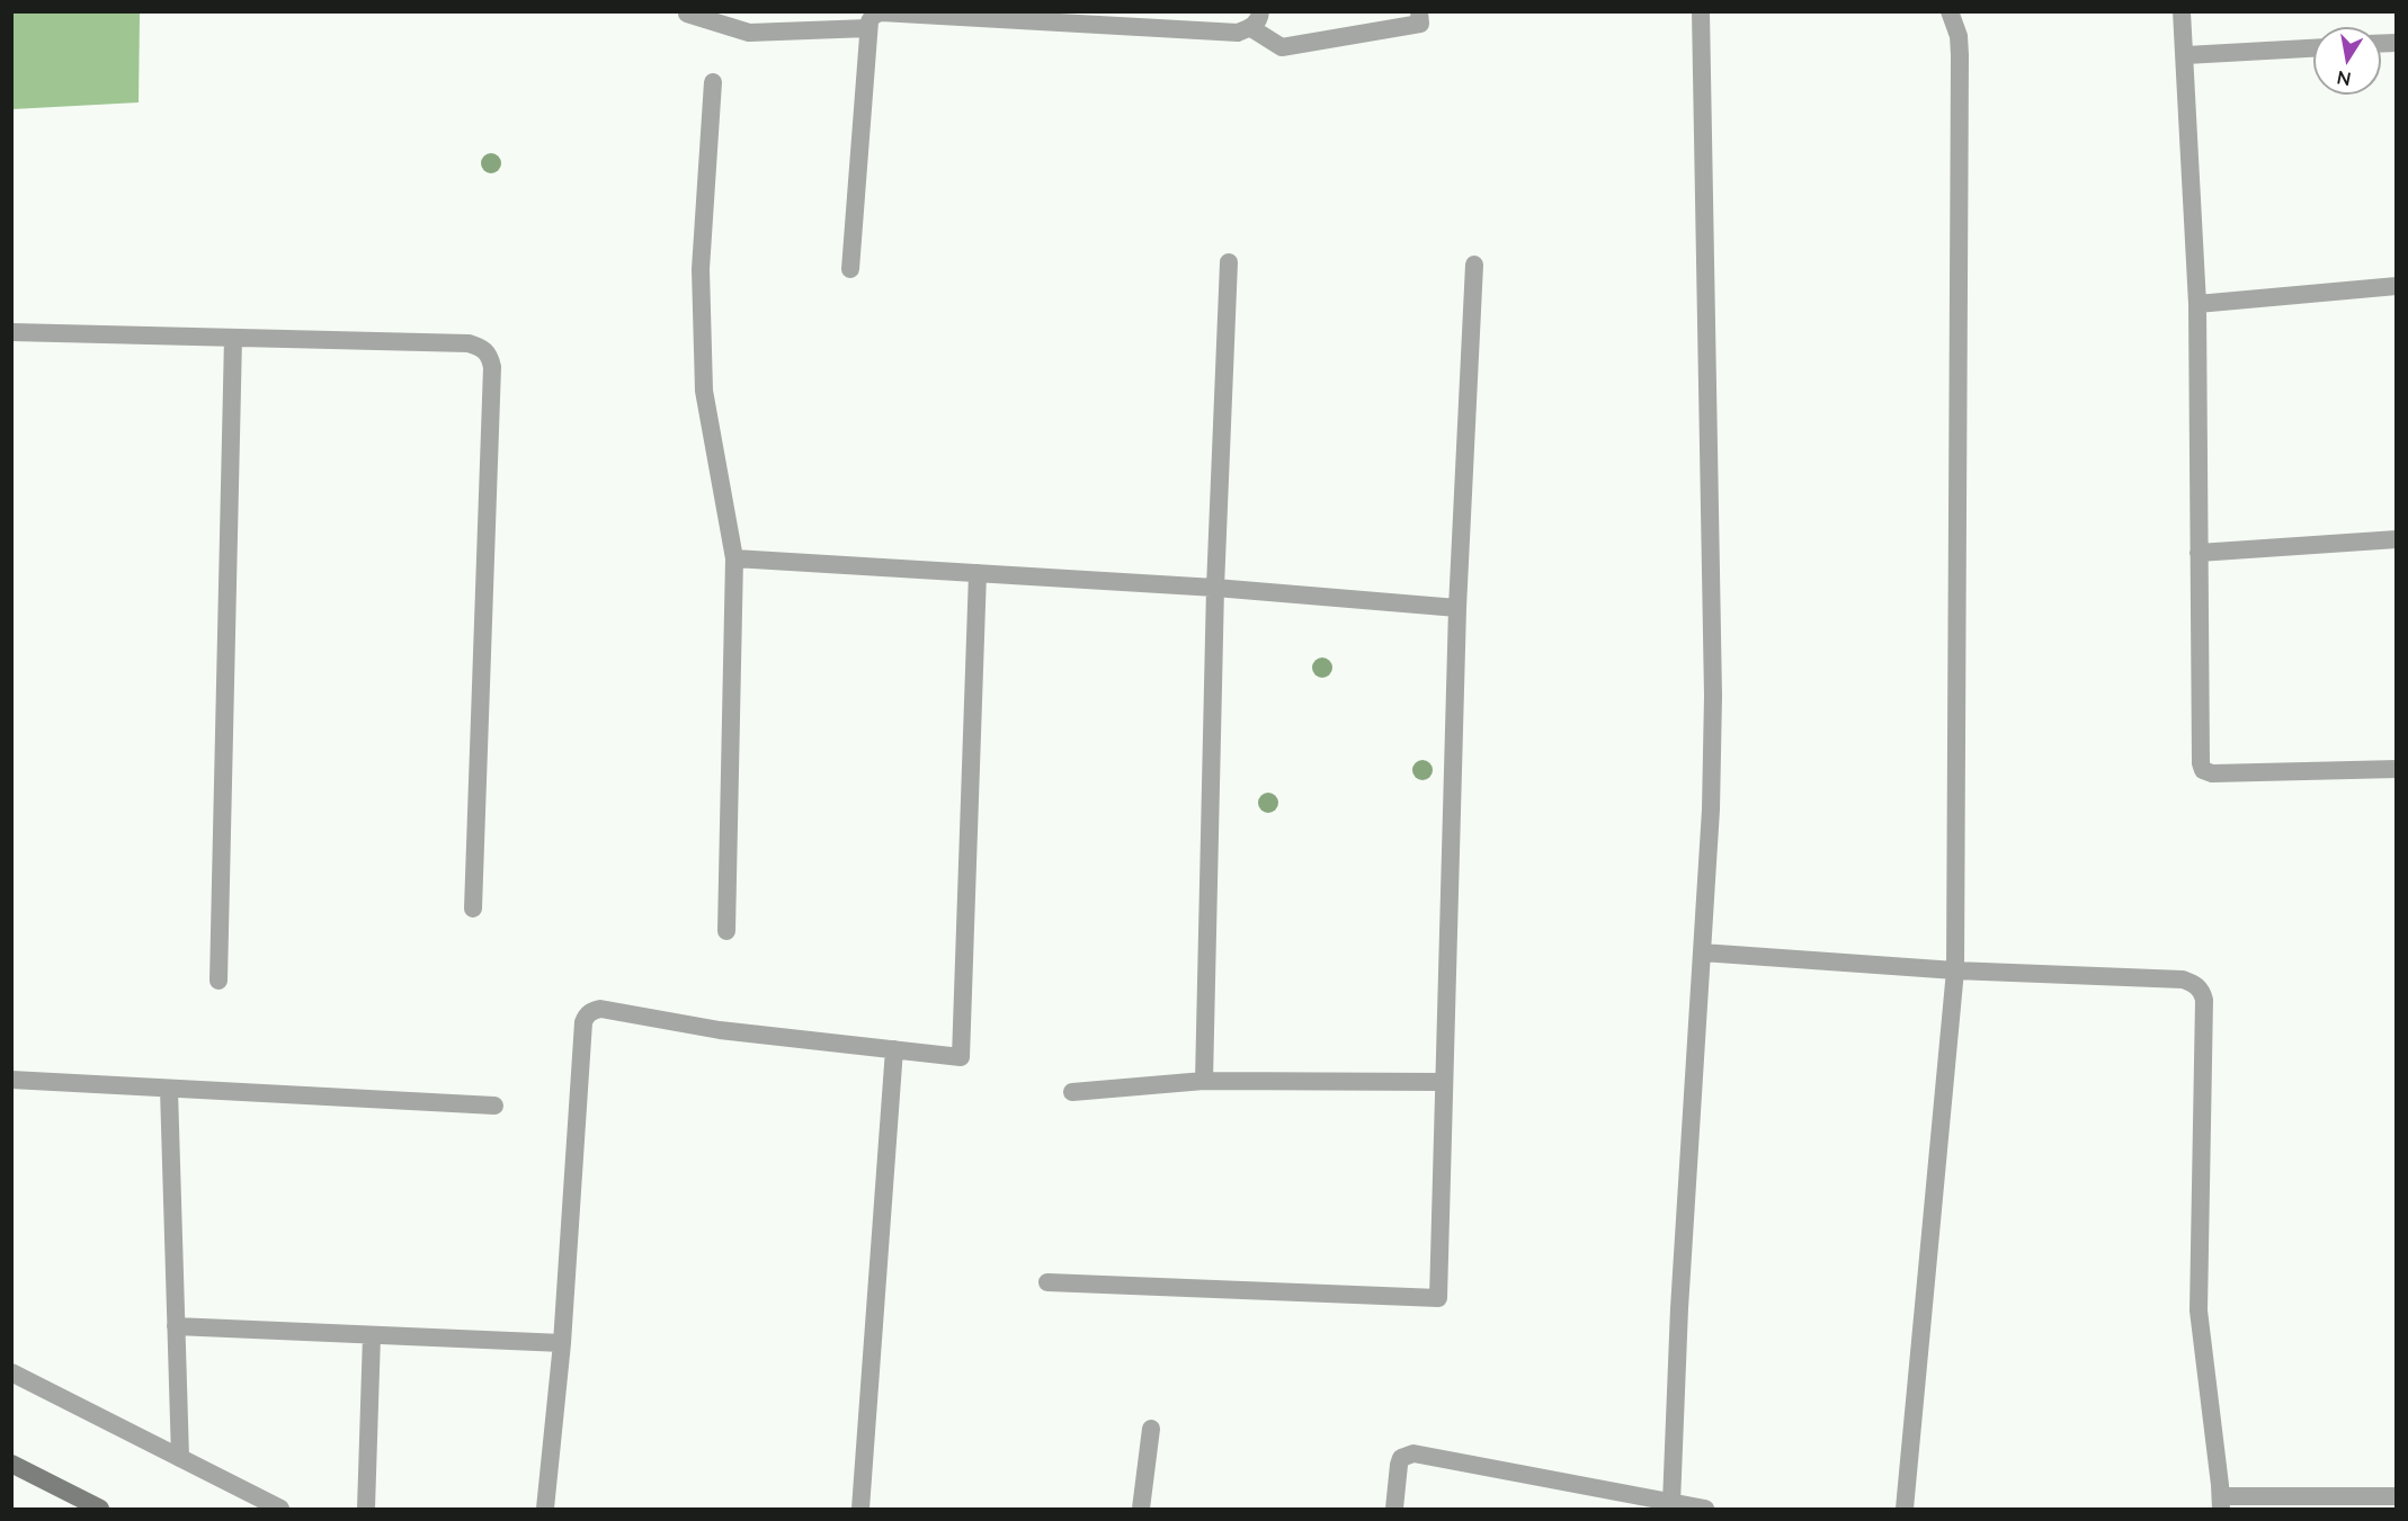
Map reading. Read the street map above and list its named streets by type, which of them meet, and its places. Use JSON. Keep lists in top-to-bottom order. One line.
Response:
{"north":"bottom"}
